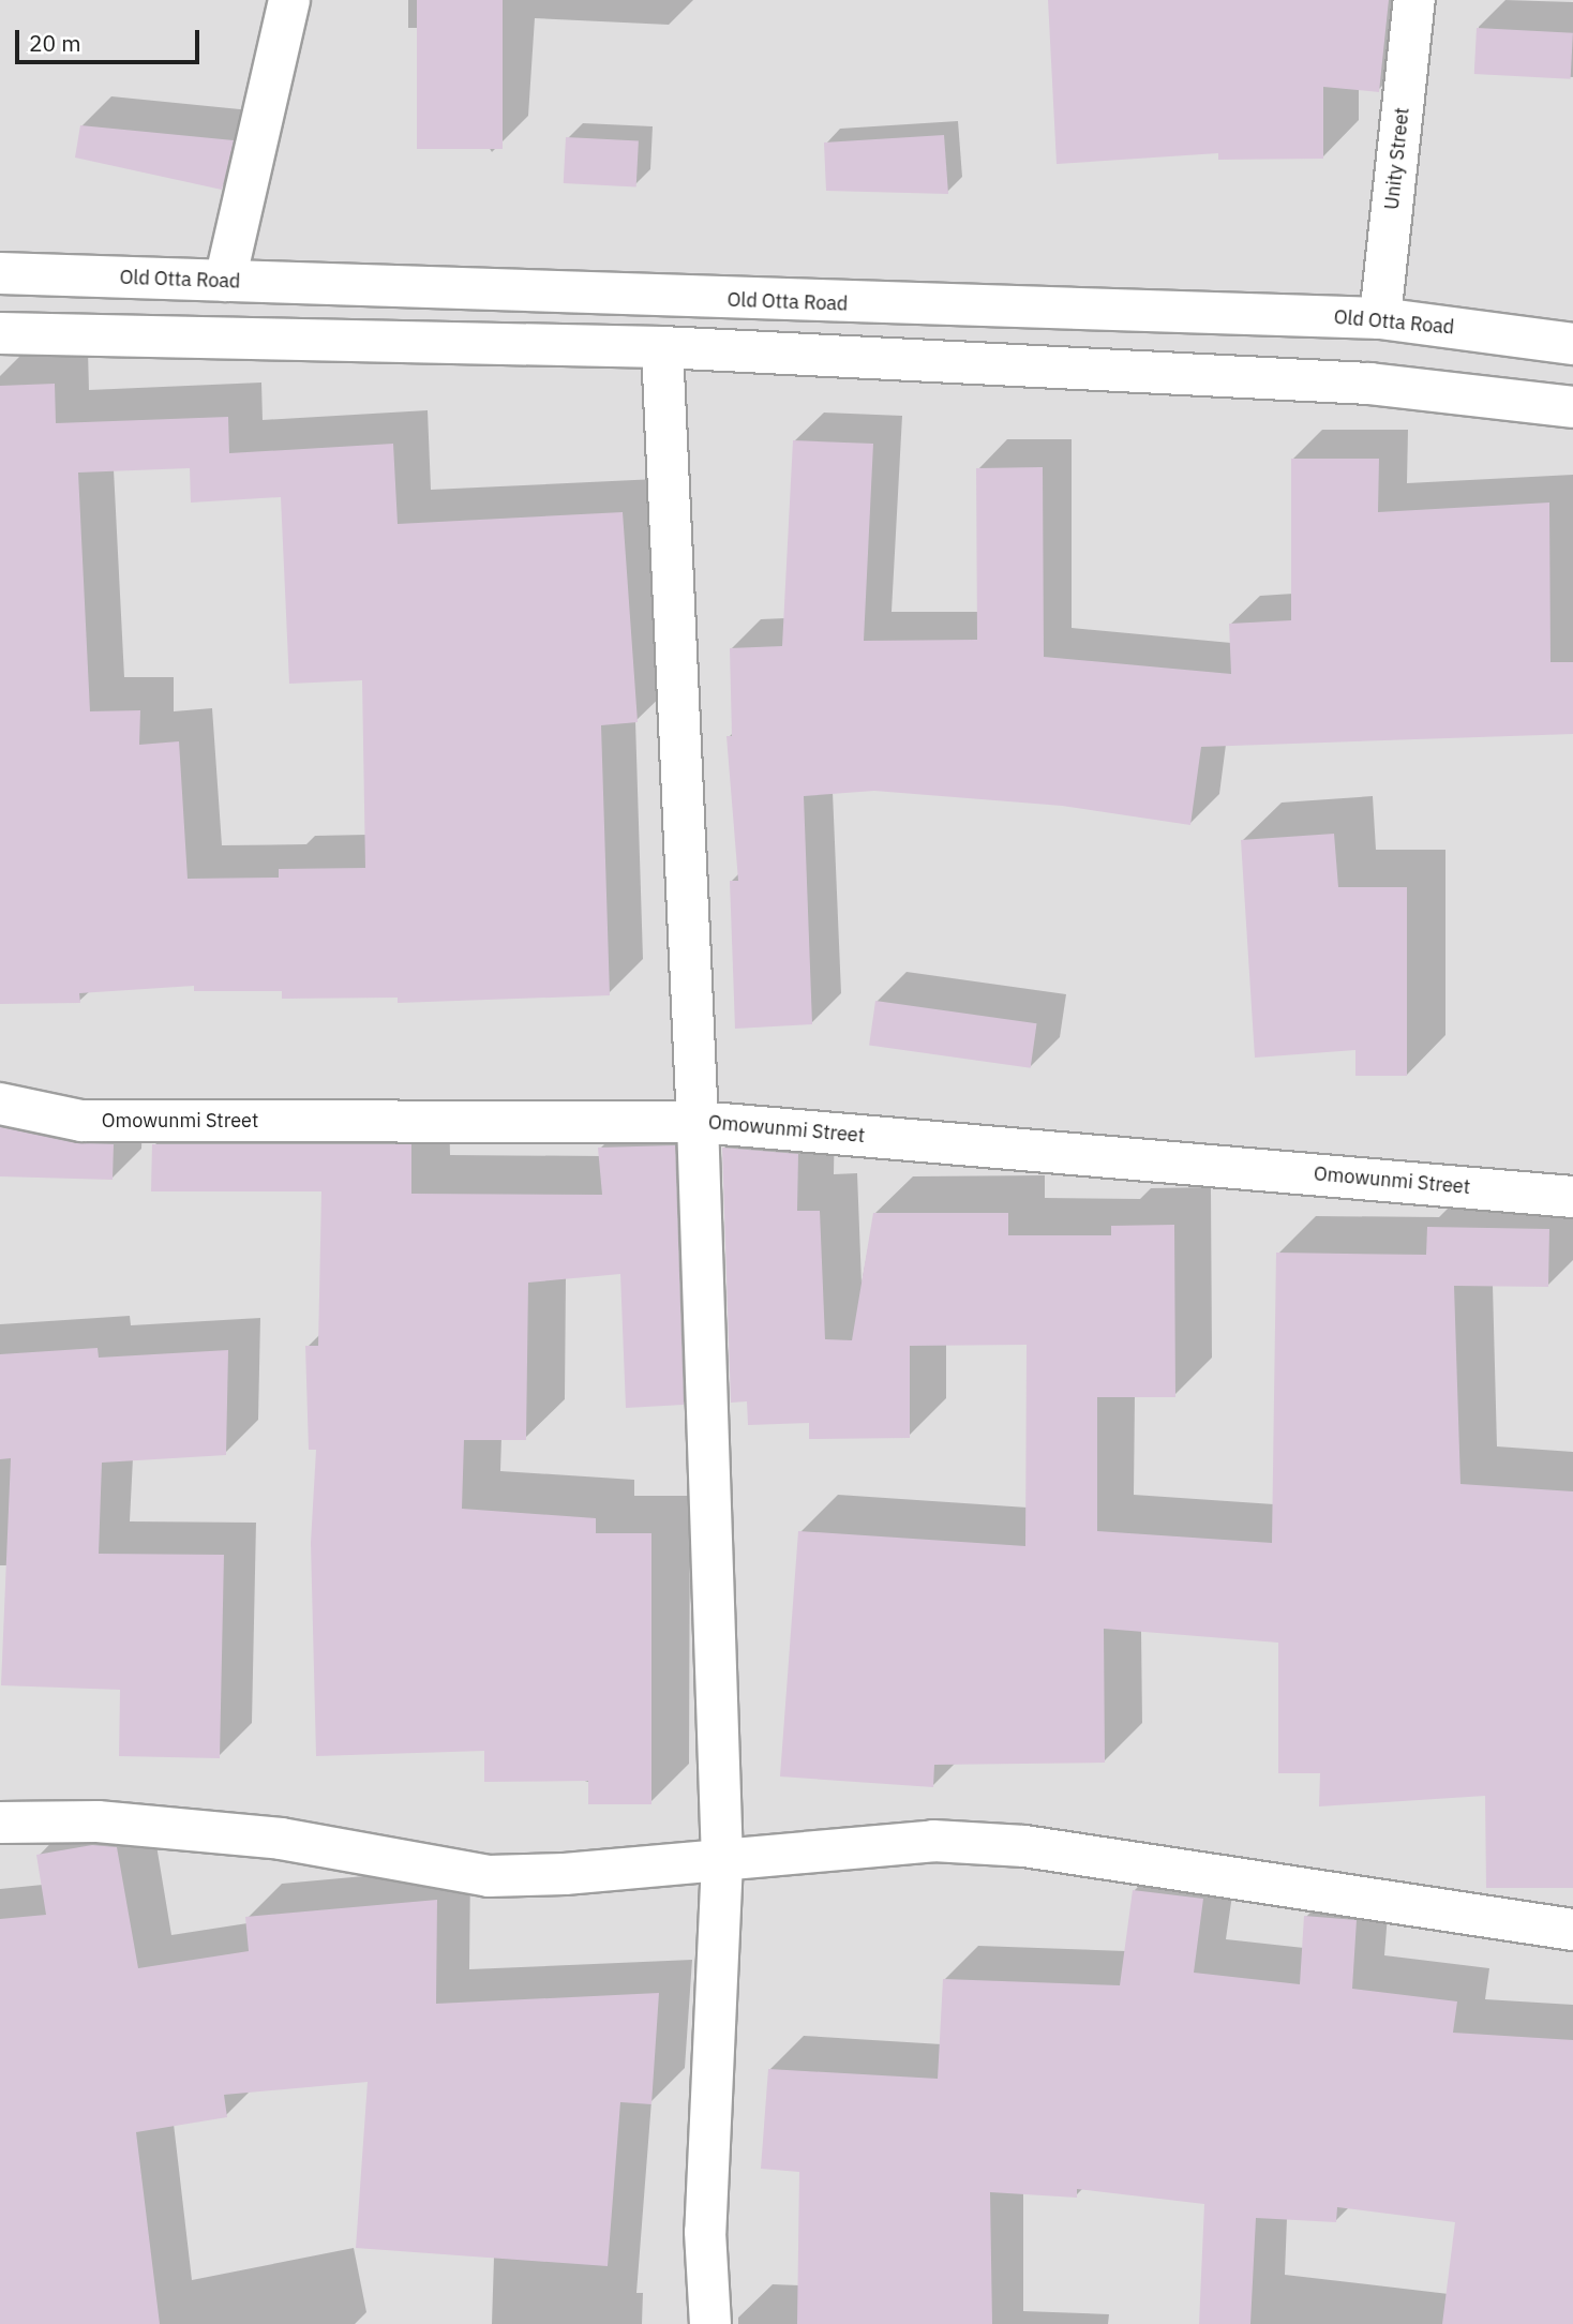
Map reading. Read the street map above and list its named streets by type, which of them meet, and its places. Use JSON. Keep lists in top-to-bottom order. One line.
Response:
{"streets":{"street":["Unity Street","Old Otta Road","Omowunmi Street"]},"crossings":[["Unity Street","Old Otta Road"]],"scale_bar":"20 m"}
